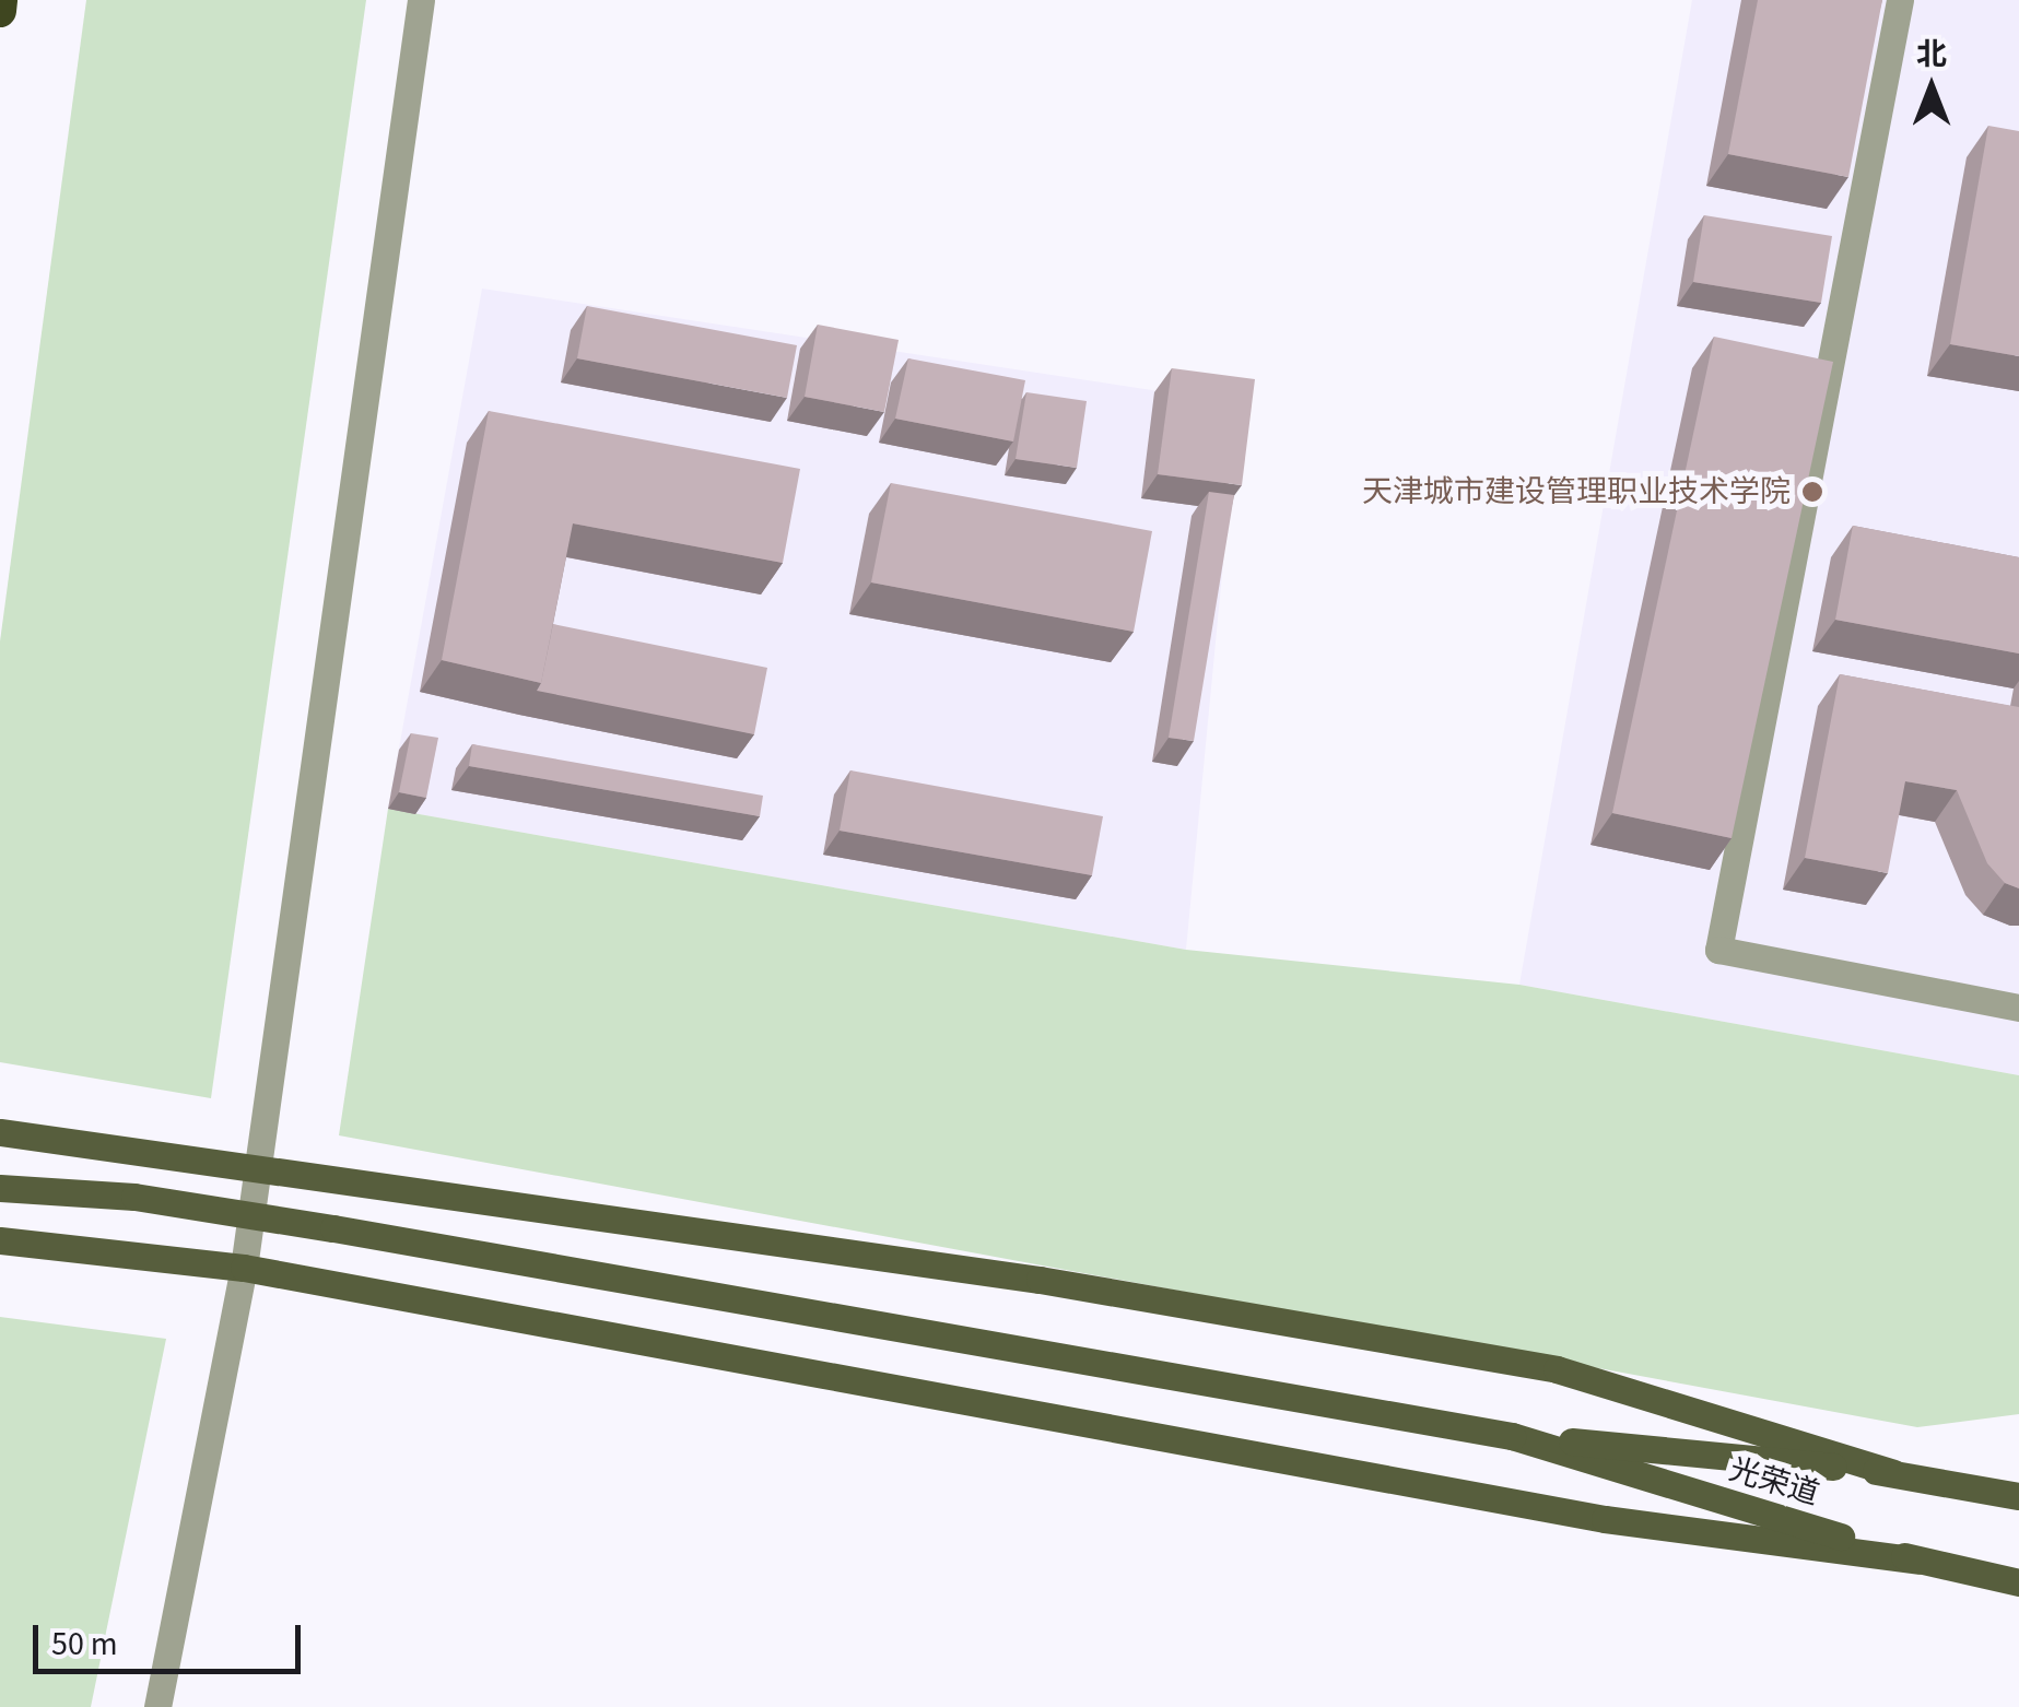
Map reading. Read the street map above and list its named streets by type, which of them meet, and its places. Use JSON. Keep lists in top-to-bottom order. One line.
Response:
{"streets":{"main road":["光荣道"]},"places":["天津城市建设管理职业技术学院"],"scale_bar":"50 m","north":"top"}
